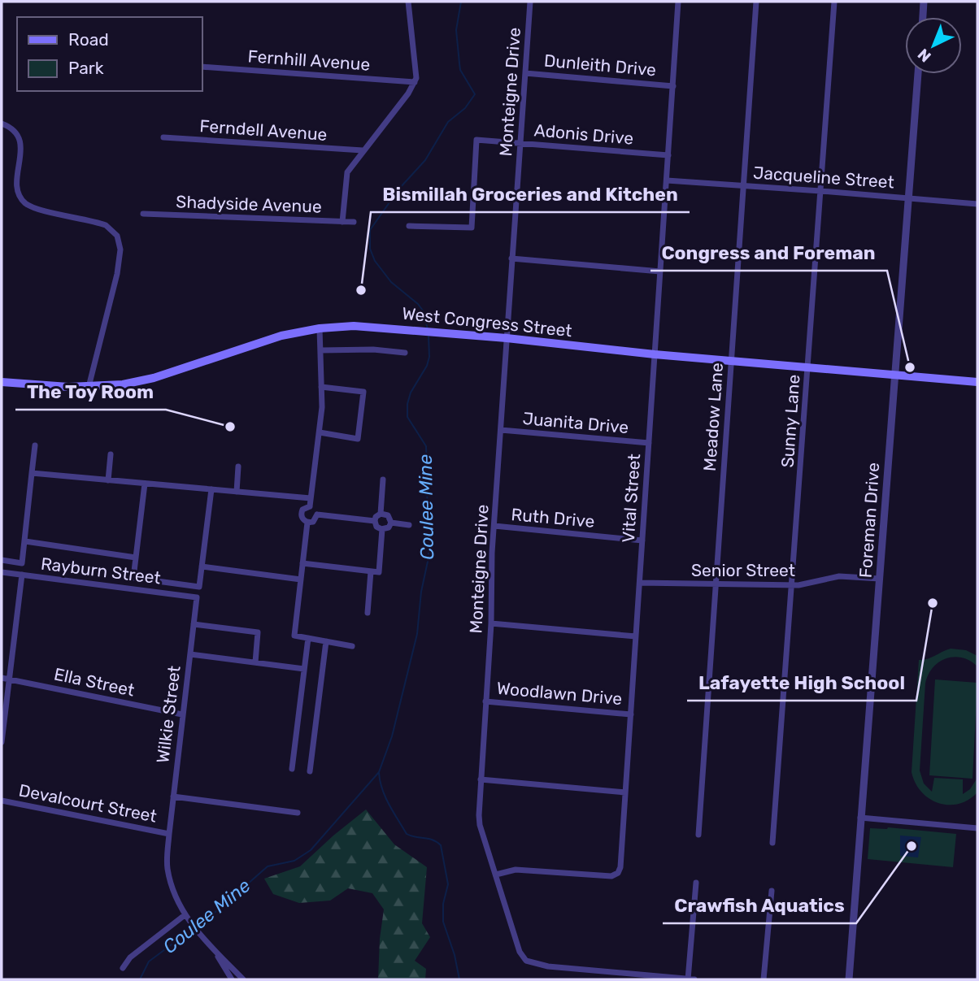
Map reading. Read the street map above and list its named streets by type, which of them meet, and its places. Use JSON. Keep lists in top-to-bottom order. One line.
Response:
{"streets":{"main road":["West Congress Street"],"street":["Fernhill Avenue","Dunleith Drive","Monteigne Drive","Ferndell Avenue","Adonis Drive","Jacqueline Street","Shadyside Avenue","Meadow Lane","Sunny Lane","Juanita Drive","Vital Street","Ruth Drive","Foreman Drive","Senior Street","Rayburn Street","Ella Street","Woodlawn Drive","Wilkie Street","Devalcourt Street"]},"crossings":[["Dunleith Drive","Monteigne Drive"],["Dunleith Drive","Vital Street"],["Monteigne Drive","Adonis Drive"],["Monteigne Drive","West Congress Street"],["Monteigne Drive","Juanita Drive"],["Monteigne Drive","Vital Street"],["Monteigne Drive","Ruth Drive"],["Monteigne Drive","Woodlawn Drive"],["Adonis Drive","Vital Street"],["Jacqueline Street","Meadow Lane"],["Jacqueline Street","Sunny Lane"],["Jacqueline Street","Vital Street"],["Jacqueline Street","Foreman Drive"],["West Congress Street","Meadow Lane"],["West Congress Street","Sunny Lane"],["West Congress Street","Vital Street"],["West Congress Street","Foreman Drive"],["Meadow Lane","Senior Street"],["Sunny Lane","Senior Street"],["Juanita Drive","Vital Street"],["Vital Street","Ruth Drive"],["Vital Street","Senior Street"],["Vital Street","Woodlawn Drive"],["Foreman Drive","Senior Street"],["Rayburn Street","Wilkie Street"],["Ella Street","Wilkie Street"],["Wilkie Street","Devalcourt Street"]],"water":["Coulee Mine"],"places":["Bismillah Groceries and Kitchen","Congress and Foreman","The Toy Room","Lafayette High School","Crawfish Aquatics"],"legend":["Road","Park"],"north":"bottom left"}
